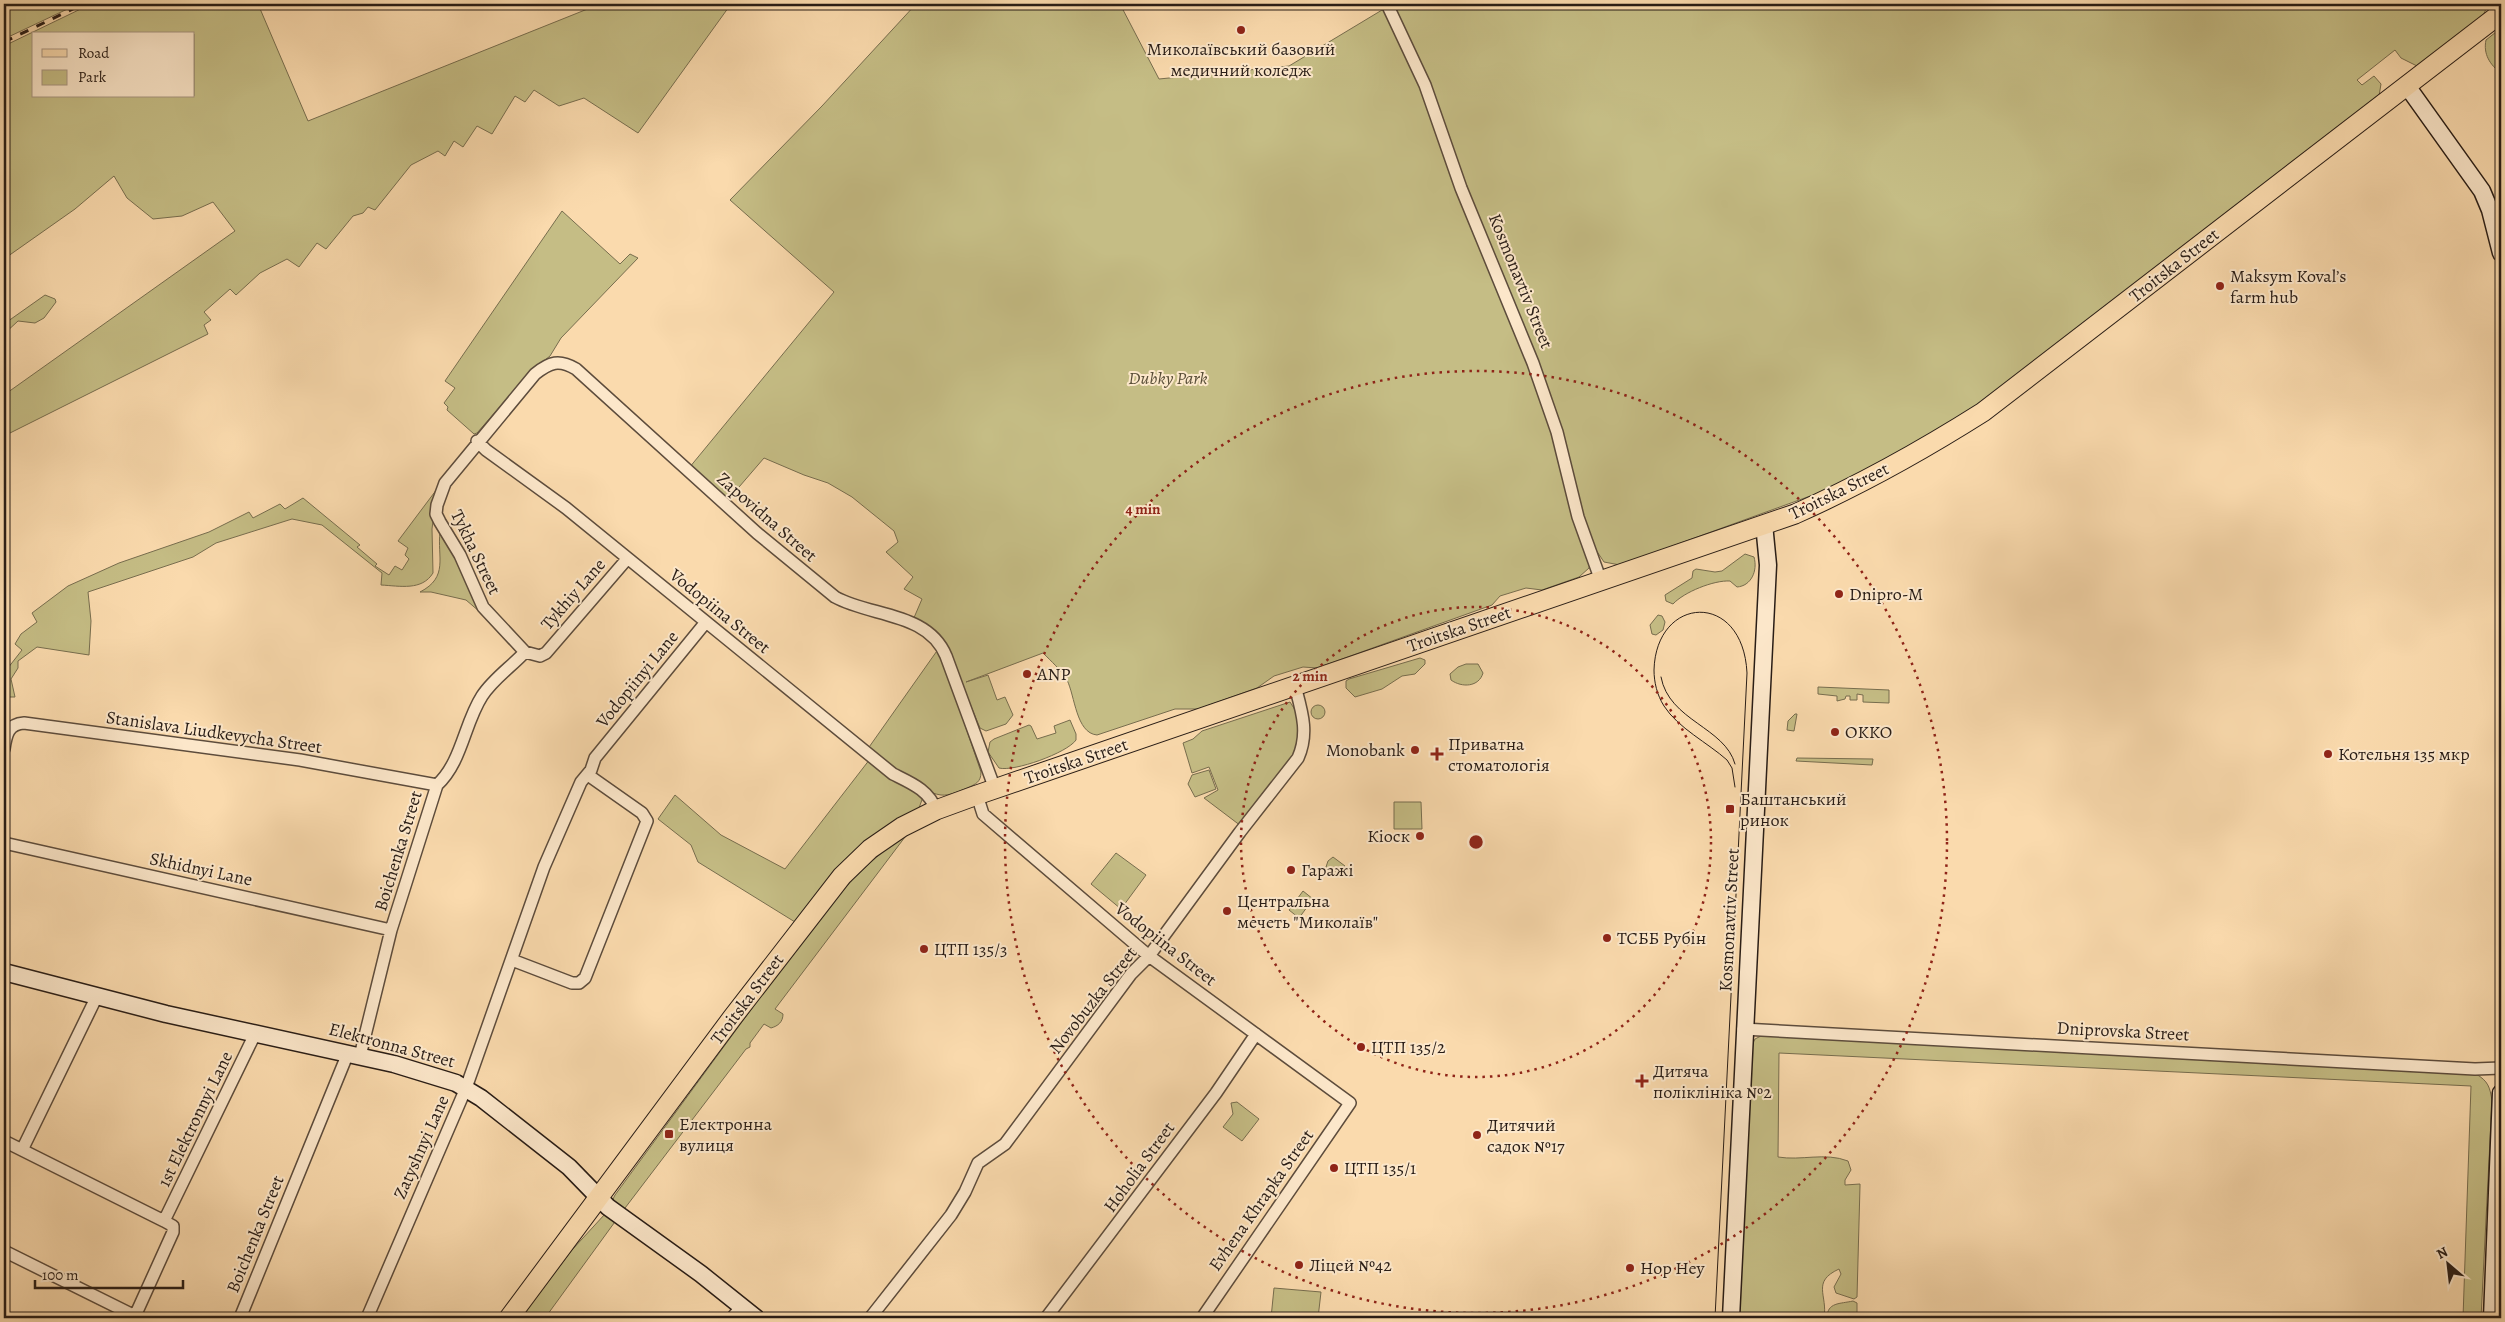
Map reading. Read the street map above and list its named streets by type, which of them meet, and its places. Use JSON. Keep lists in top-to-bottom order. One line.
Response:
{"streets":{"main road":["Troitska Street"],"street":["Kosmonavtiv Street","Zapovidna Street","Tykha Street","Tykhiy Lane","Vodopiina Street","Vodopiinyi Lane","Stanislava Liudkevycha Street","Boichenka Street","Skhidnyi Lane","Novobuzka Street","Dniprovska Street","Elektronna Street","1st Elektronnyi Lane","Zatyshnyi Lane","Hoholia Street","Evhena Khrapka Street"]},"crossings":[["Troitska Street","Kosmonavtiv Street"],["Troitska Street","Zapovidna Street"],["Troitska Street","Vodopiina Street"],["Troitska Street","Novobuzka Street"],["Troitska Street","Elektronna Street"],["Kosmonavtiv Street","Dniprovska Street"],["Zapovidna Street","Tykha Street"],["Zapovidna Street","Vodopiina Street"],["Tykha Street","Tykhiy Lane"],["Tykha Street","Vodopiina Street"],["Tykha Street","Boichenka Street"],["Tykhiy Lane","Vodopiina Street"],["Tykhiy Lane","Boichenka Street"],["Vodopiina Street","Vodopiinyi Lane"],["Vodopiina Street","Novobuzka Street"],["Vodopiina Street","Hoholia Street"],["Vodopiina Street","Evhena Khrapka Street"],["Vodopiinyi Lane","Zatyshnyi Lane"],["Stanislava Liudkevycha Street","Boichenka Street"],["Boichenka Street","Skhidnyi Lane"],["Boichenka Street","Elektronna Street"],["Elektronna Street","1st Elektronnyi Lane"],["Elektronna Street","Zatyshnyi Lane"]],"parks":["Dubky Park"],"places":{"other":["Миколаївський базовий медичний коледж","Maksym Koval’s farm hub","Dnipro-M","ANP","OKKO","Monobank","Котельня 135 мкр","Кіоск","Гаражі","Центральна мечеть \"Миколаїв\"","ТСББ Рубін","ЦТП 135/3","ЦТП 135/2","Дитячий садок №17","ЦТП 135/1","Ліцей №42","Hop Hey"],"health":["Приватна стоматологія","Дитяча поліклініка №2"],"transit":["Баштанський ринок","Електронна вулиця"]},"legend":["Road","Park"],"scale_bar":"100 m","north":"top left","rings":["4 min","2 min"]}
